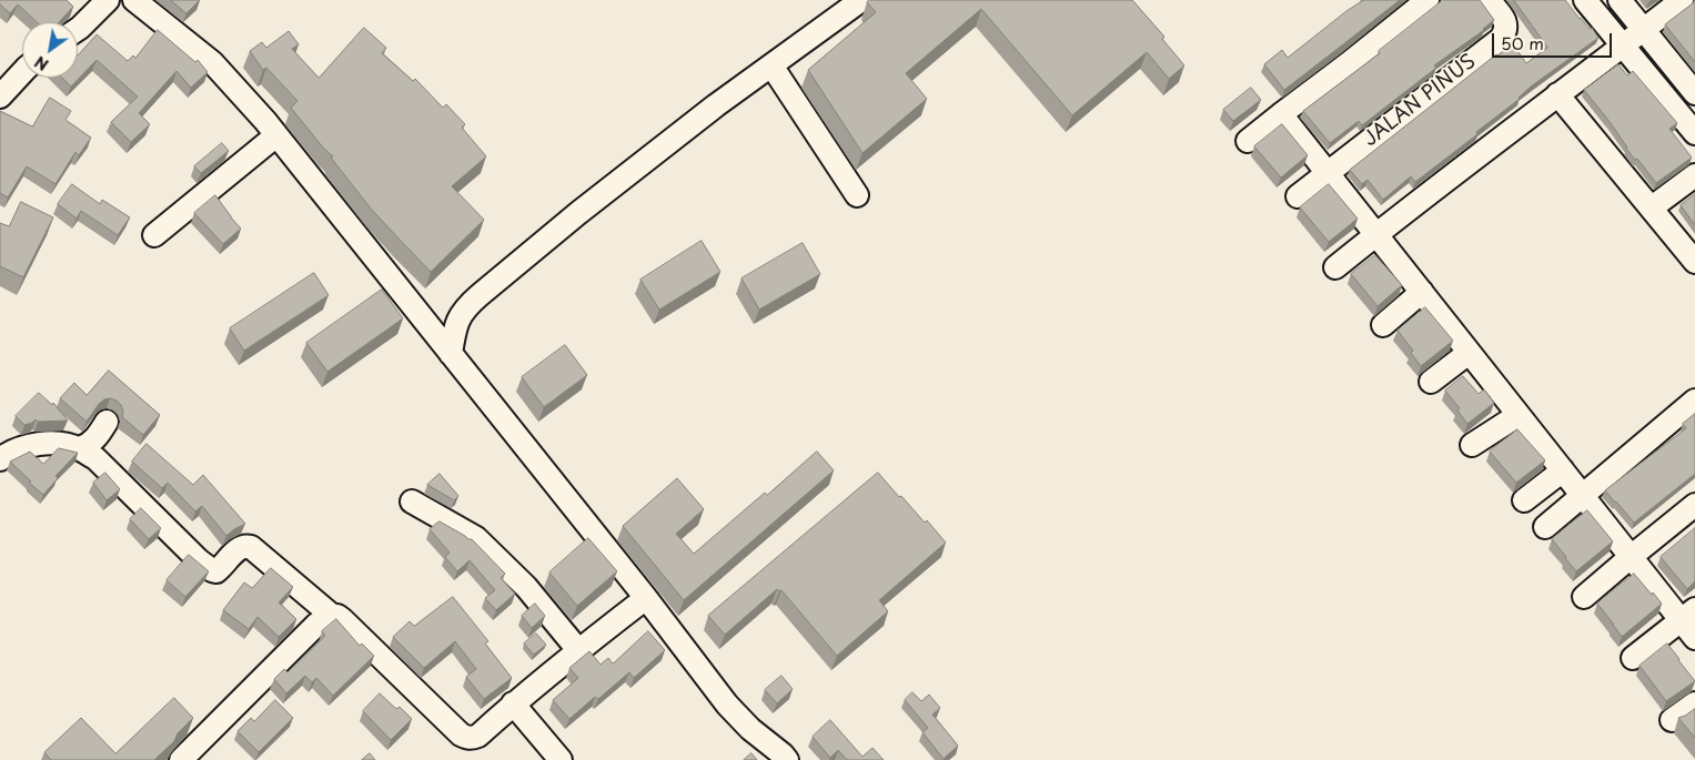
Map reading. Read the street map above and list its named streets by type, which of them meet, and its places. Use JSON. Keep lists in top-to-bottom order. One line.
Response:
{"streets":{"street":["JALAN PINUS"]},"scale_bar":"50 m","north":"bottom left"}
